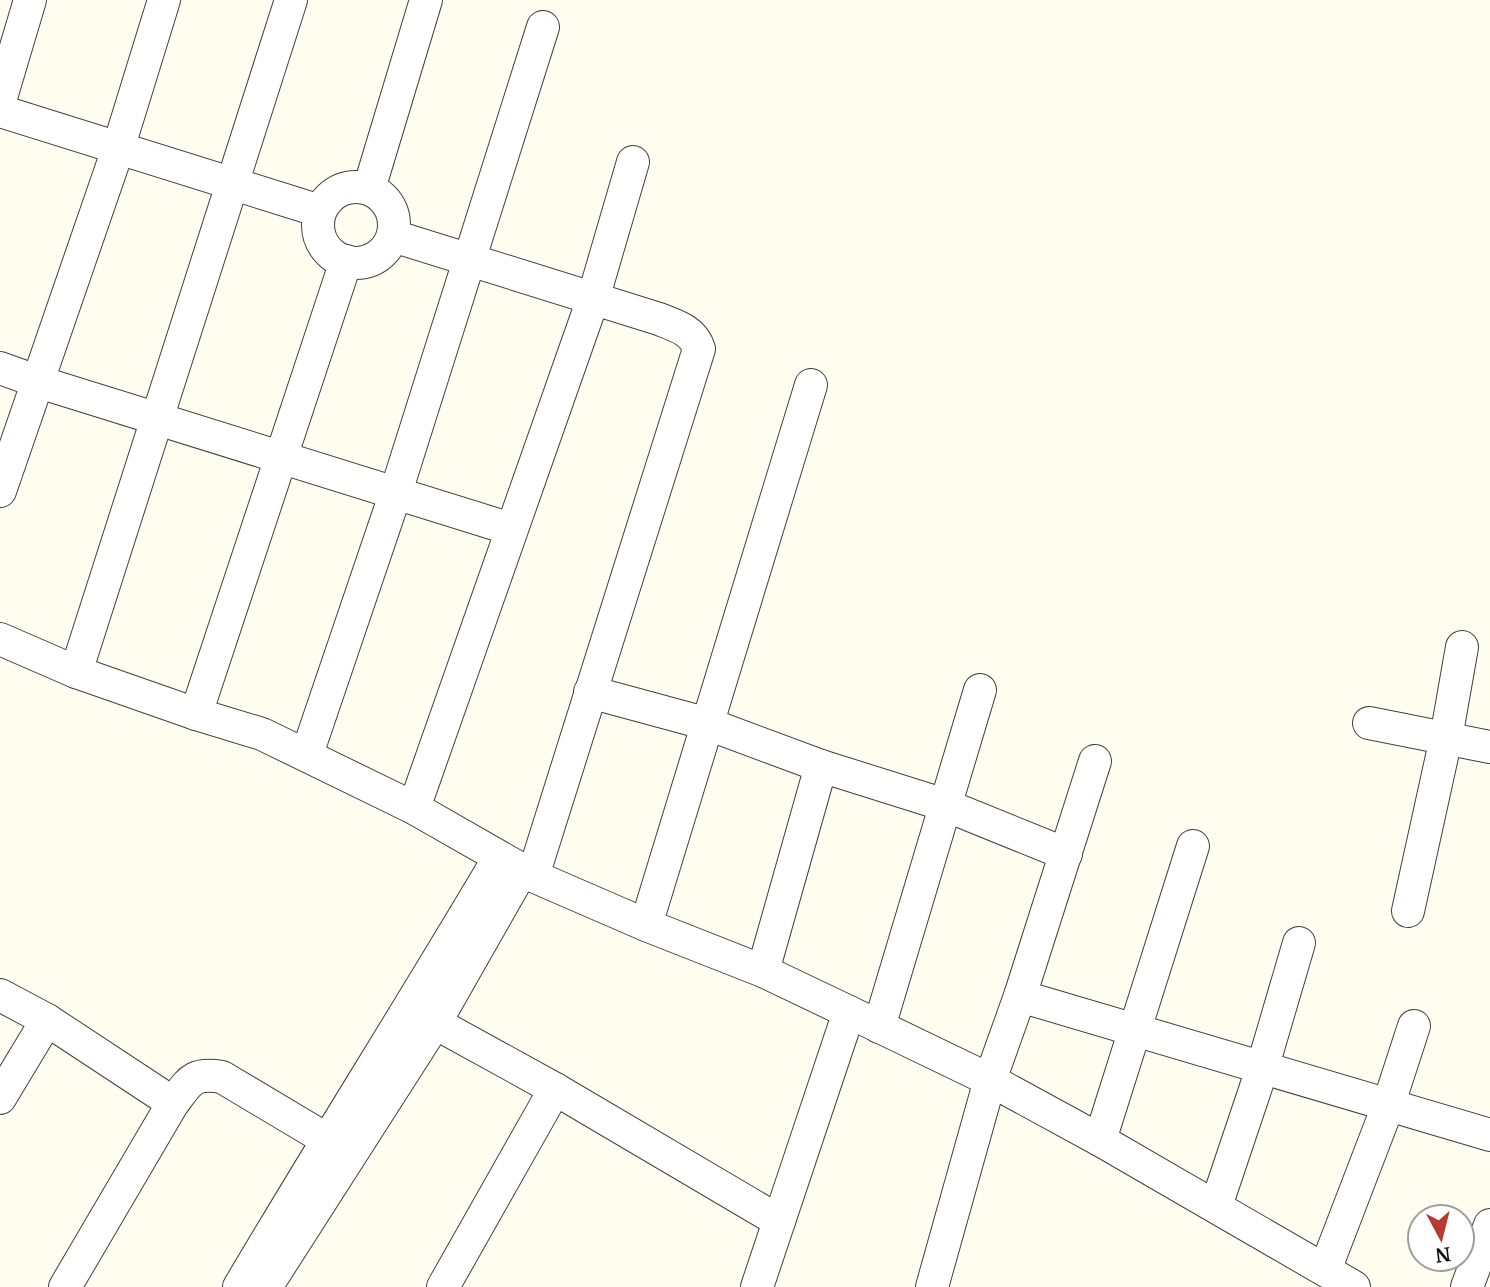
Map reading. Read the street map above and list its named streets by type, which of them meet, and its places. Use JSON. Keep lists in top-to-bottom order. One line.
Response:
{"north":"bottom"}
